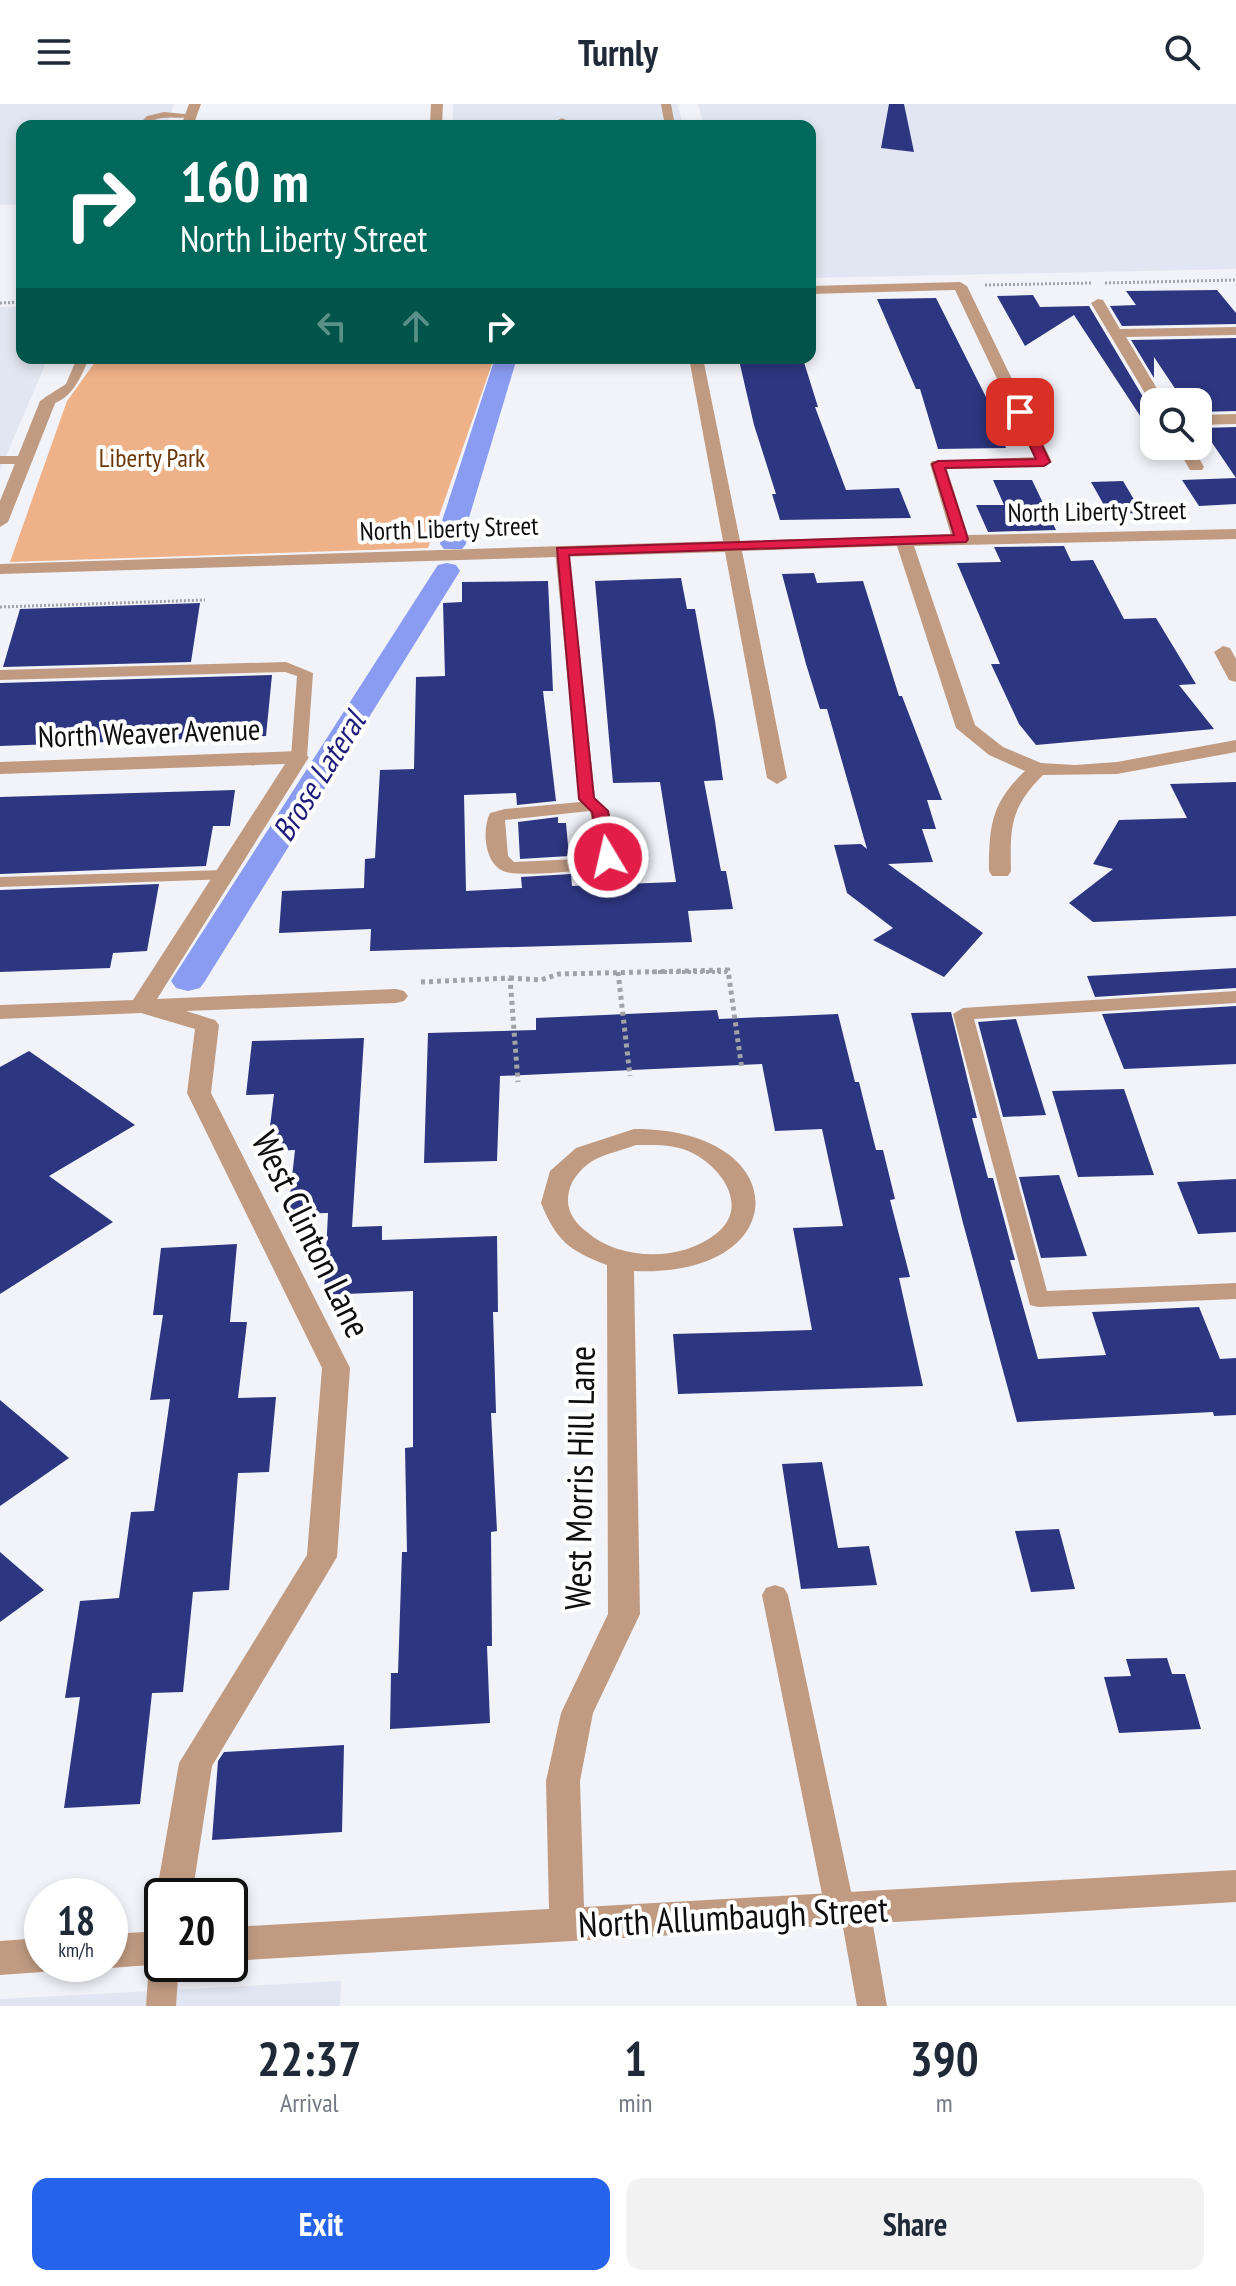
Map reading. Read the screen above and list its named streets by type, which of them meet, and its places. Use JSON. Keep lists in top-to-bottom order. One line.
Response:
{"streets":{"street":["North Liberty Street","North Weaver Avenue","West Clinton Lane","West Morris Hill Lane","North Allumbaugh Street"]},"crossings":[["West Morris Hill Lane","North Allumbaugh Street"]],"water":["Brose Lateral"],"parks":["Liberty Park"],"page":{"header":"Turnly","turn":["160 m","North Liberty Street"],"speed":"18 km/h","limit":"20","eta":["22:37","Arrival","1","min","390","m"],"buttons":["Exit","Share"]}}
